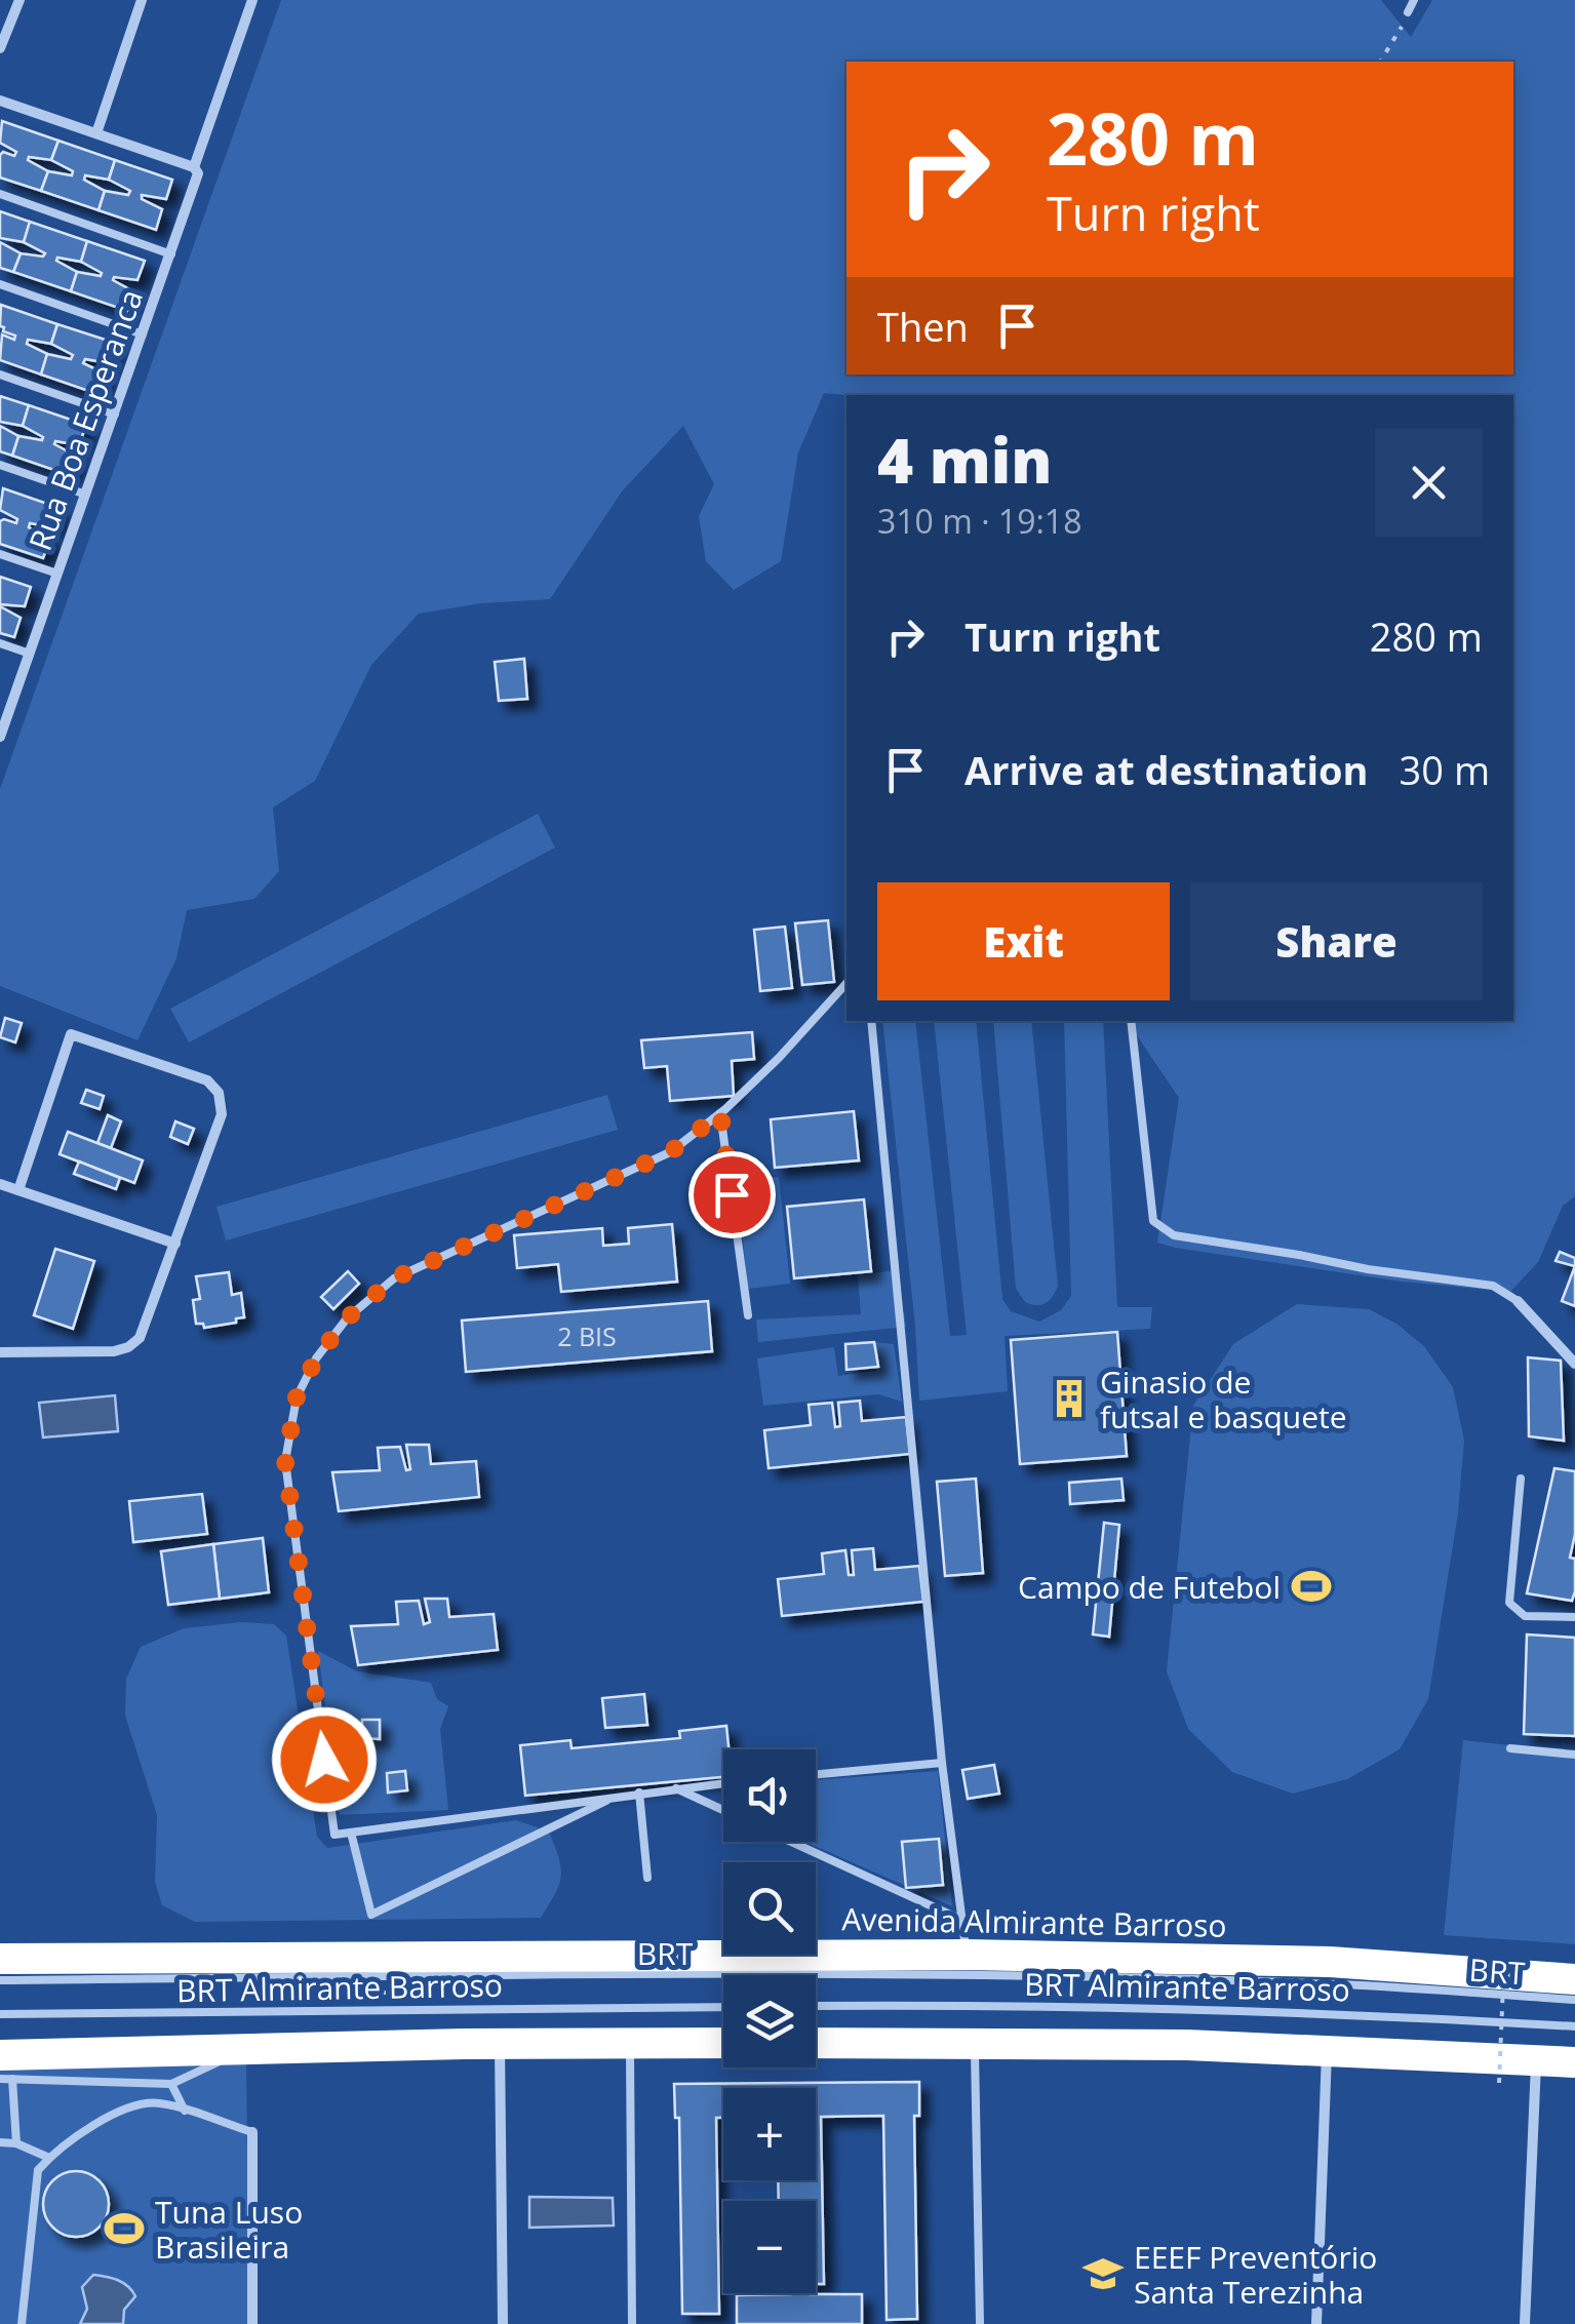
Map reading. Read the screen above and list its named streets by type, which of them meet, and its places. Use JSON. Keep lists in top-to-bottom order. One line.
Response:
{"streets":{"highway":["Avenida Almirante Barroso"],"street":["Rua Boa Esperanca"],"lane":["BRT","BRT Almirante Barroso"]},"places":{"building":["Ginasio de futsal e basquete"],"sports":["Campo de Futebol","Tuna Luso Brasileira"],"school or university":["EEEF Preventório Santa Terezinha"]},"house_numbers":["2 BIS"],"page":{"turn":["280 m","Turn right"],"then":"Then","heading":["4 min","310 m · 19:18"],"list":[{"name":"Turn right","value":"280 m"},{"name":"Arrive at destination","value":"30 m"}],"buttons":["Exit","Share"],"map_buttons":["+","−"]}}
